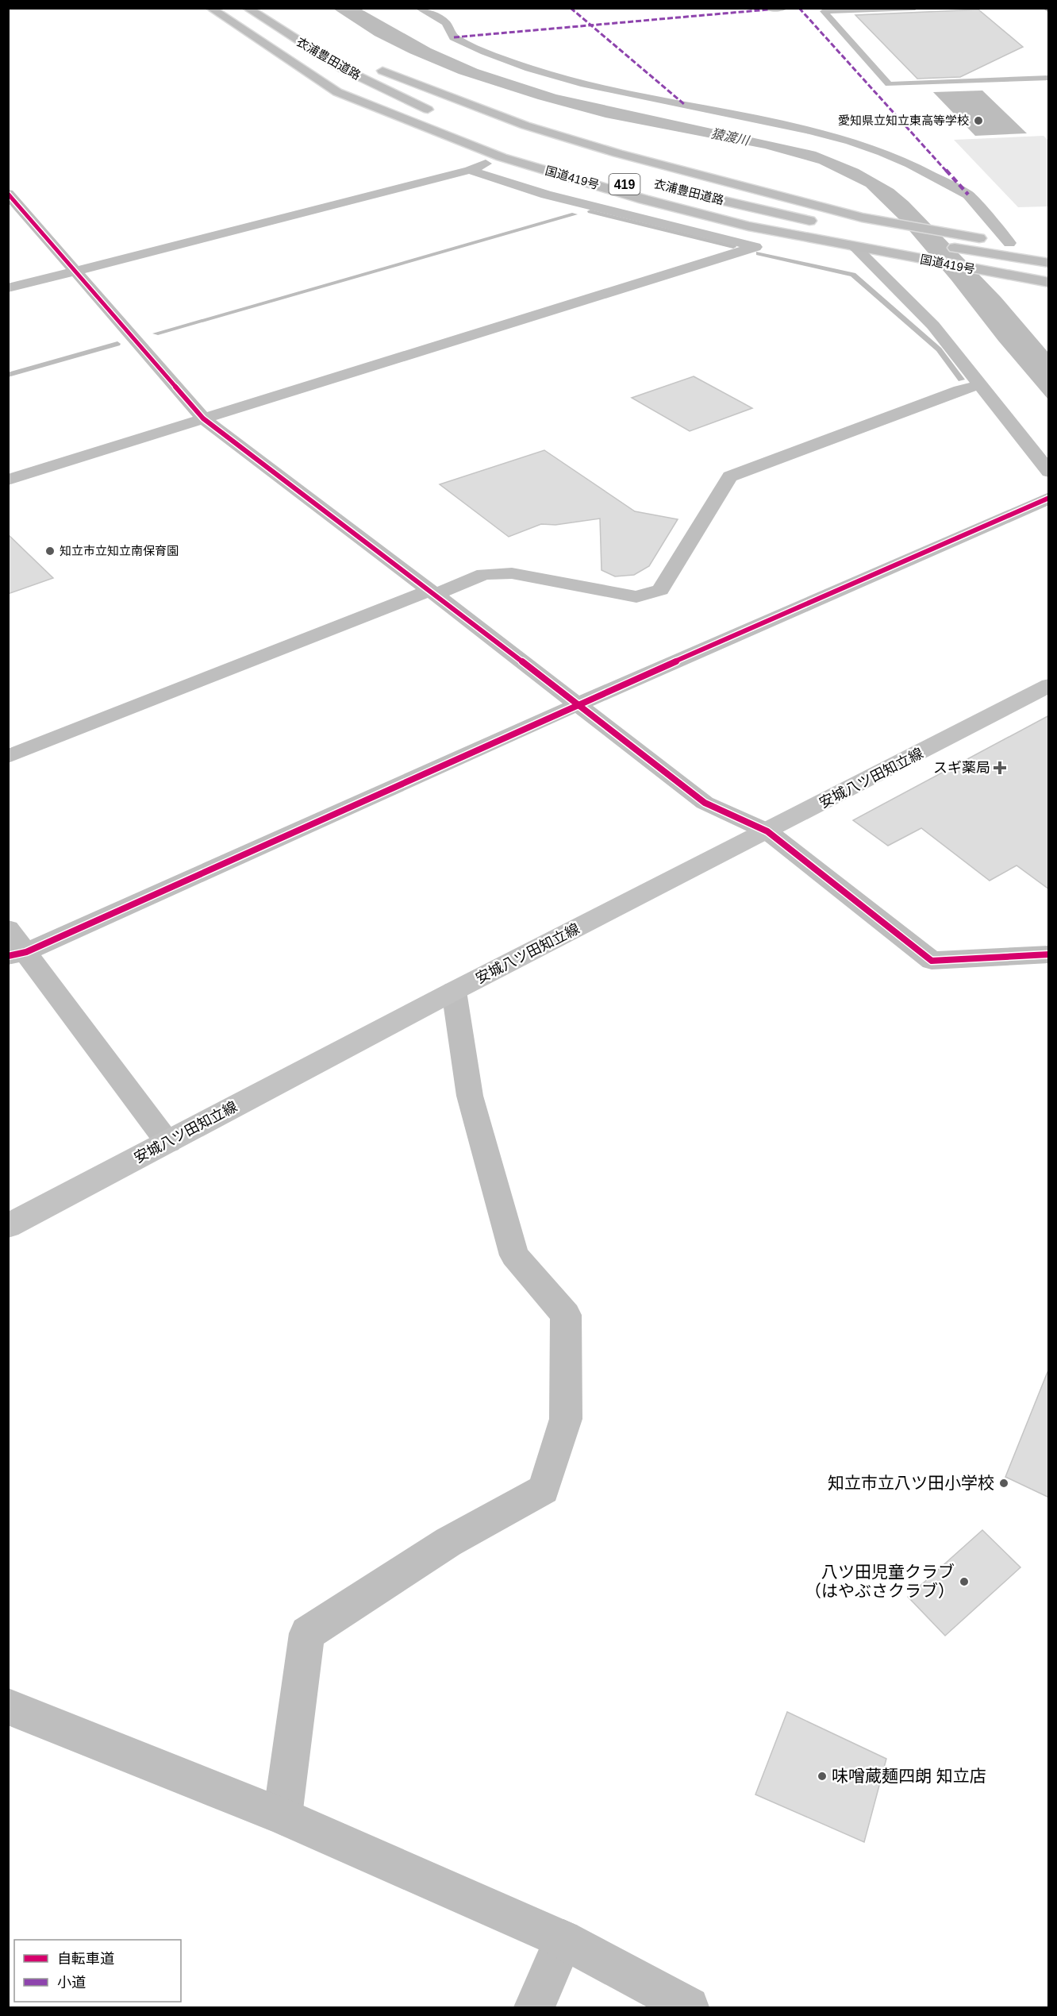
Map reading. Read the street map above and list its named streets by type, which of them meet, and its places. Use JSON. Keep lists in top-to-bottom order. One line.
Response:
{"streets":{"highway":["衣浦豊田道路","国道419号","419"],"main road":["安城八ツ田知立線"]},"crossings":[["衣浦豊田道路","国道419号"]],"water":["猿渡川"],"places":{"other":["愛知県立知立東高等学校","知立市立知立南保育園","知立市立八ツ田小学校","八ツ田児童クラブ （はやぶさクラブ）","味噌蔵麺四朗 知立店"],"health":["スギ薬局"]},"legend":["自転車道","小道"]}
